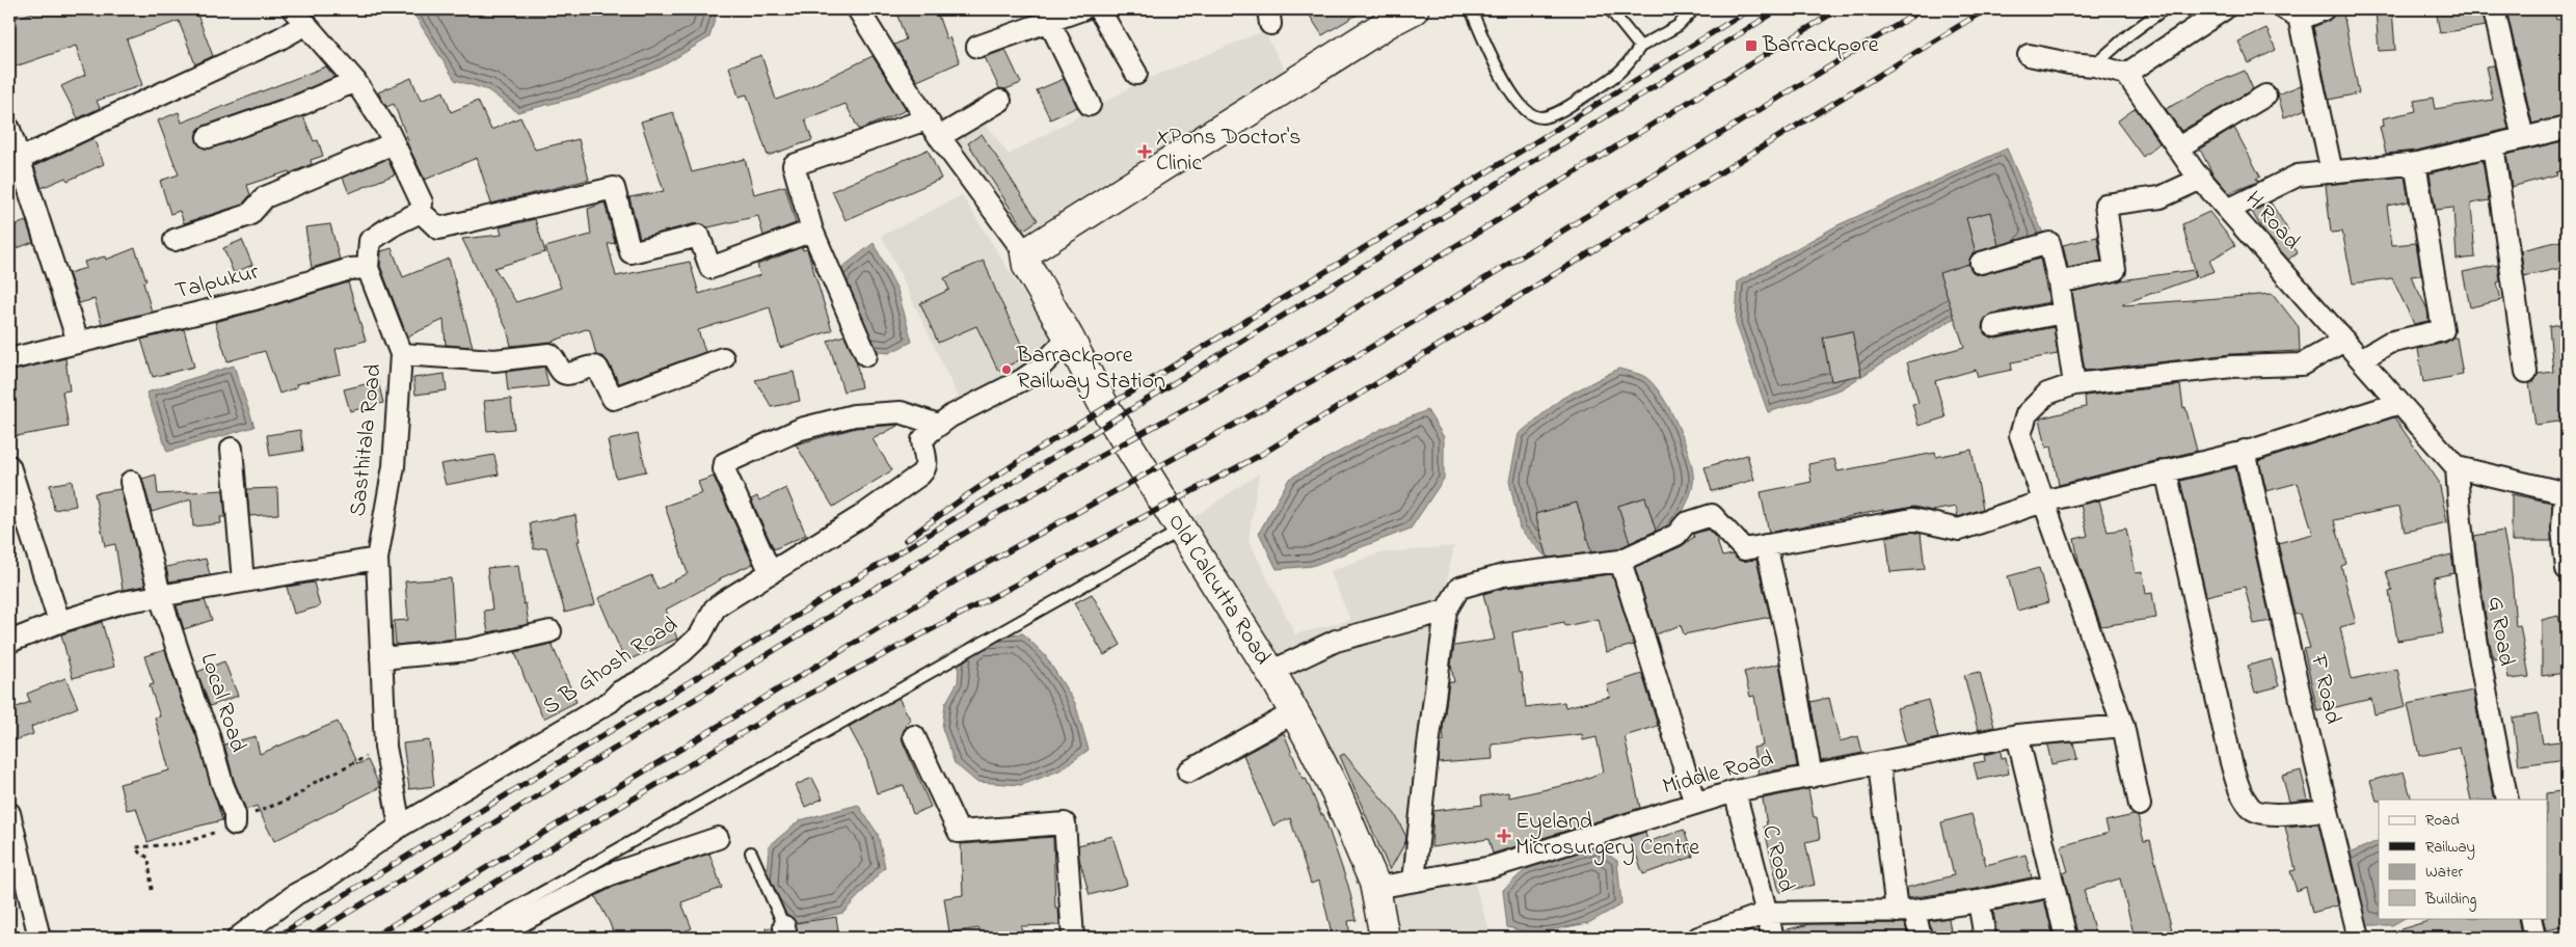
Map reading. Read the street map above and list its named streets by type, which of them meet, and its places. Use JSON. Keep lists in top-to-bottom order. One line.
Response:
{"streets":{"main road":["Old Calcutta Road"],"street":["H Road","Talpukur","Sasthitala Road","G Road","S B Ghosh Road","F Road","Local Road","Middle Road","C Road"]},"crossings":[["H Road","G Road"],["Talpukur","Sasthitala Road"],["Sasthitala Road","S B Ghosh Road"],["Old Calcutta Road","S B Ghosh Road"],["Old Calcutta Road","Middle Road"],["Middle Road","C Road"]],"places":{"transit":["Barrackpore"],"health":["XPons Doctor's Clinic","Eyeland Microsurgery Centre"],"other":["Barrackpore Railway Station"]},"legend":["Road","Railway","Water","Building"]}
